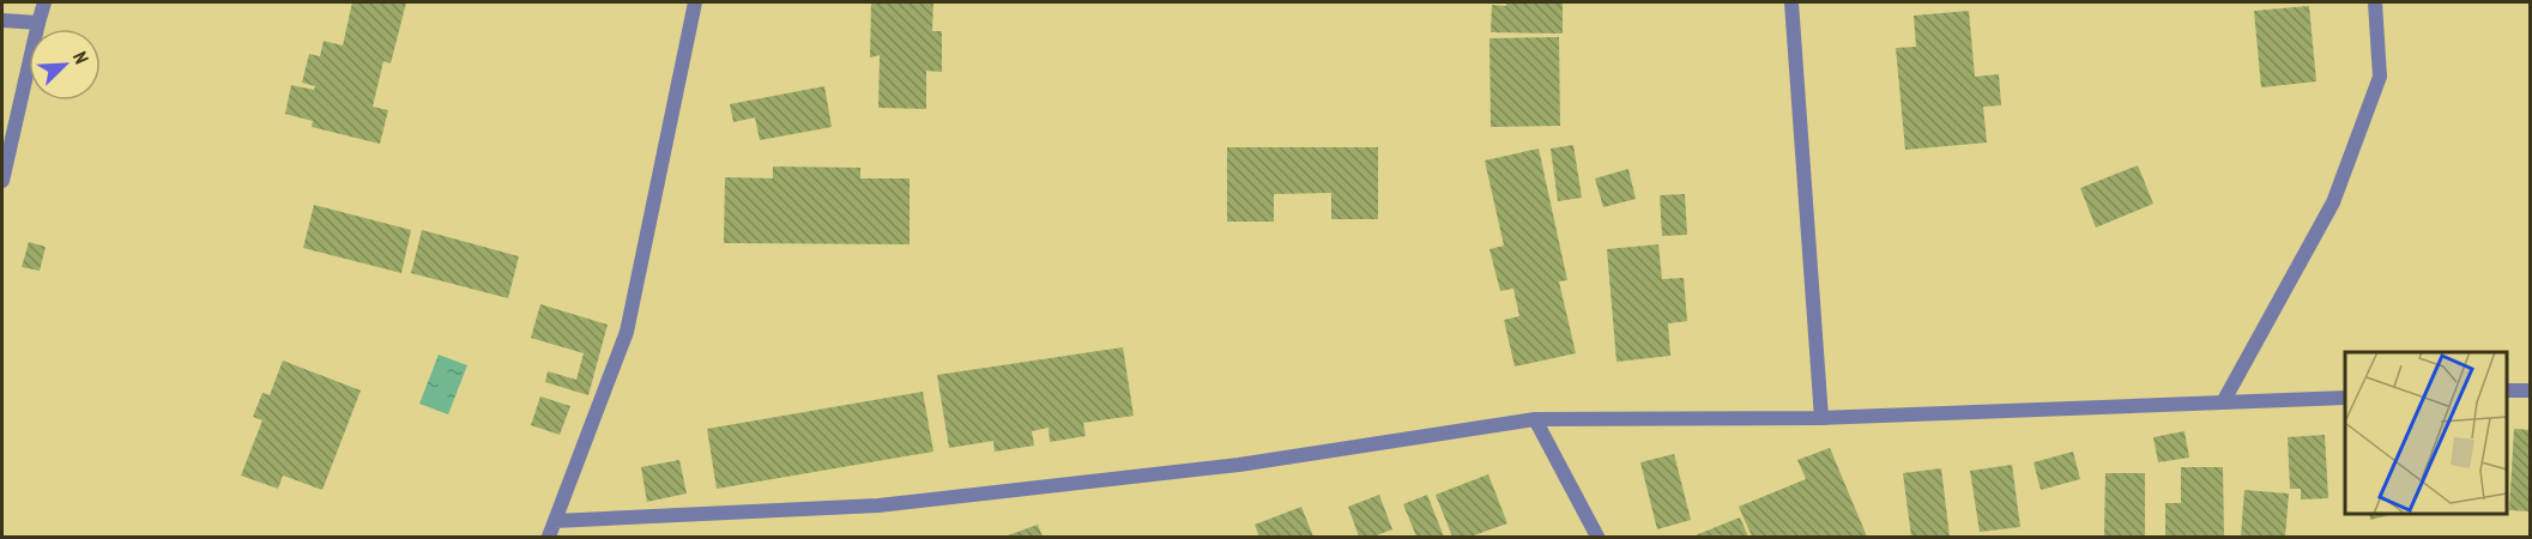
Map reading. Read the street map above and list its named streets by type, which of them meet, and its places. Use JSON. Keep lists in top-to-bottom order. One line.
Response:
{"north":"top right"}
